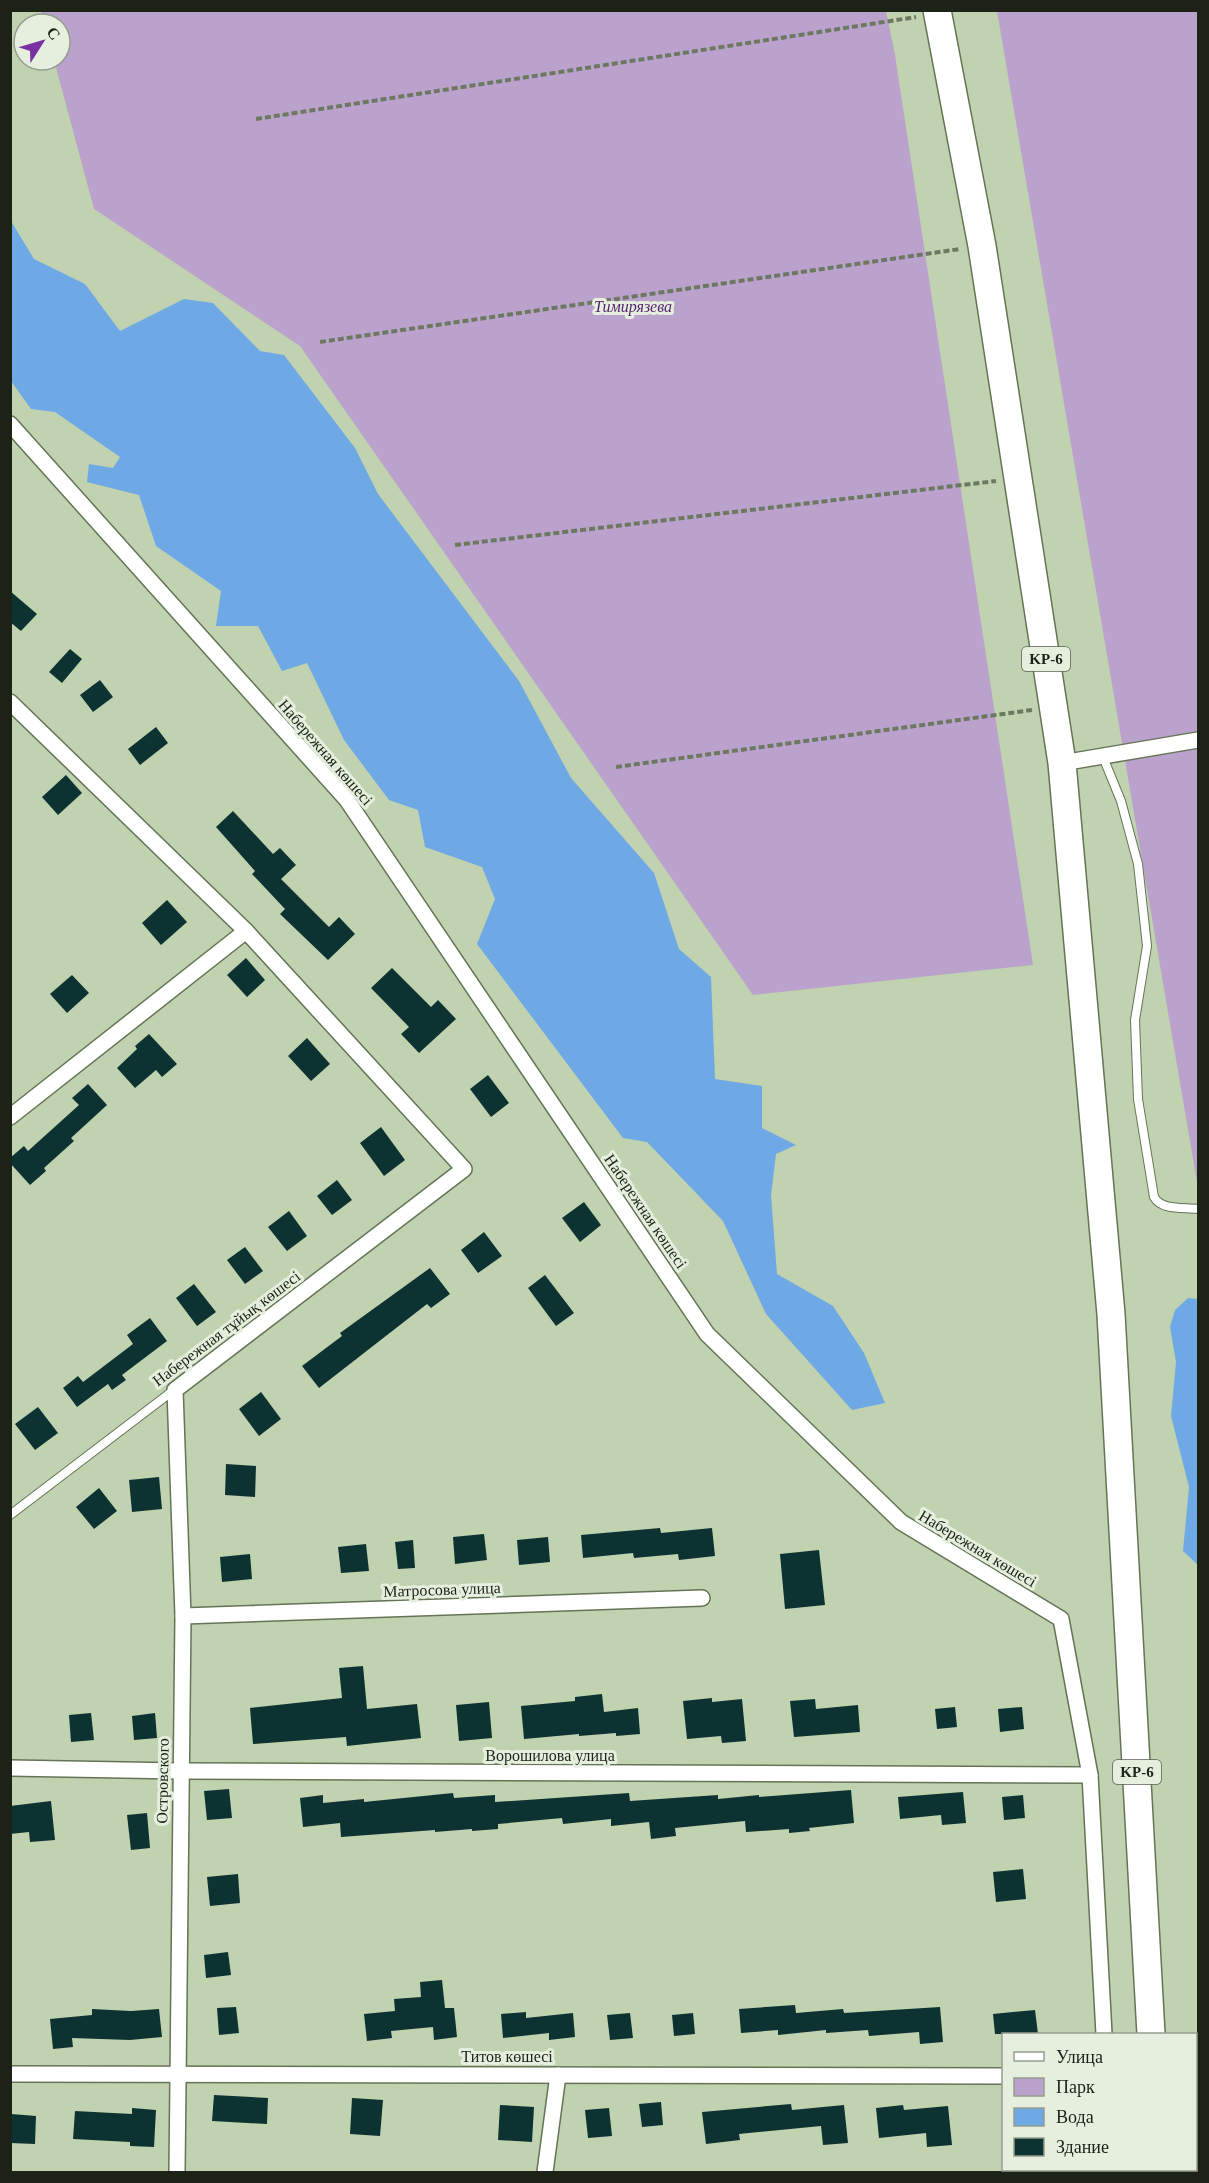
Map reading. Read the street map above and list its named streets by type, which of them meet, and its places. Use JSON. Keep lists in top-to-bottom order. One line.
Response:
{"streets":{"highway":["KP-6"],"street":["Набережная көшесі","Набережная тұйық көшесі","Матросова улица","Ворошилова улица","Островского","Титов көшесі"]},"crossings":[["Набережная көшесі","Ворошилова улица"],["Набережная тұйық көшесі","Островского"],["Матросова улица","Островского"],["Ворошилова улица","Островского"],["Островского","Титов көшесі"]],"parks":["Тимирязева"],"legend":["Улица","Парк","Вода","Здание"],"north":"top right"}
